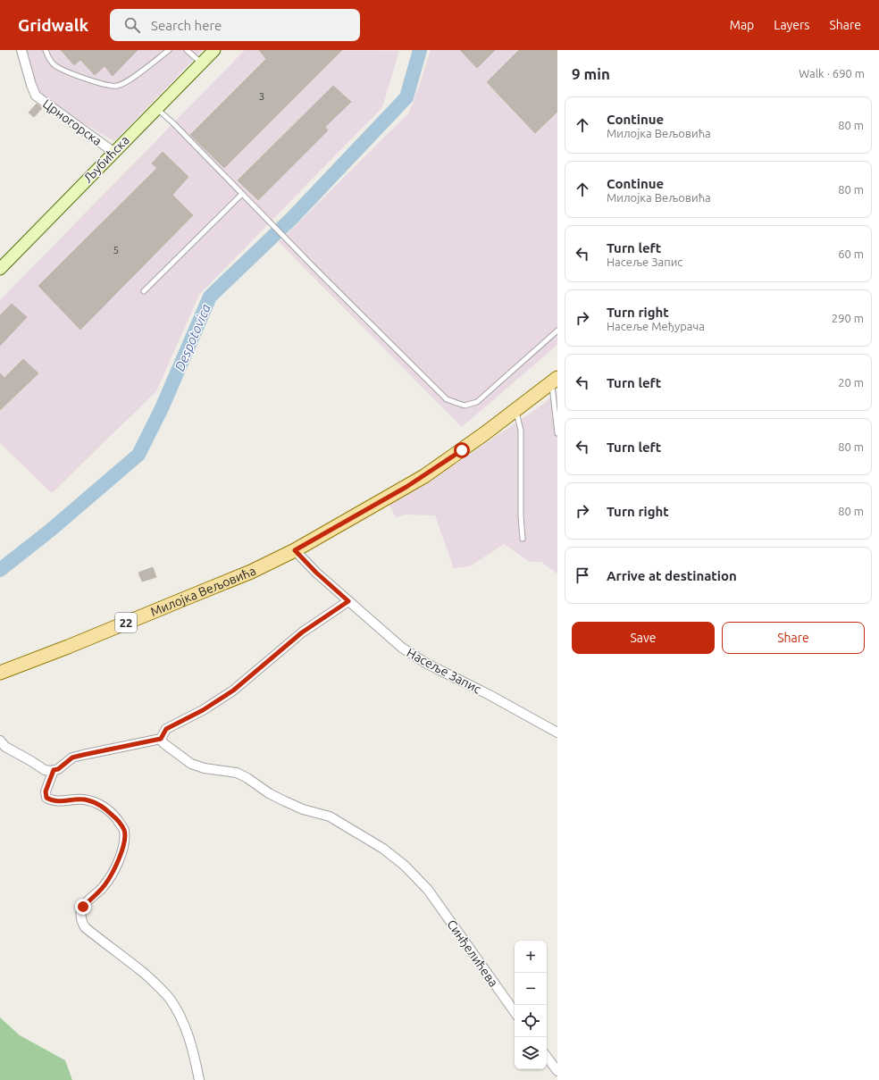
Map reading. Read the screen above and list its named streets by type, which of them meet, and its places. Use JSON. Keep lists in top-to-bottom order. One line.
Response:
{"streets":{"main road":["Милојка Вељовића","22"],"street":["Црногорска","Љубићска","Насеље Запис","Синђелићева"]},"crossings":[["Црногорска","Љубићска"],["Милојка Вељовића","Насеље Запис"]],"water":["Despotovica"],"house_numbers":["3","5"],"page":{"header":"Gridwalk","search":"Search here","nav":["Map","Layers","Share"],"heading":["9 min","Walk · 690 m"],"list":[["Continue","Милојка Вељовића","80 m"],["Continue","Милојка Вељовића","80 m"],["Turn left","Насеље Запис","60 m"],["Turn right","Насеље Међурача","290 m"],["Turn left","20 m"],["Turn left","80 m"],["Turn right","80 m"],"Arrive at destination"],"buttons":["Save","Share"],"map_buttons":["+","−"]}}
